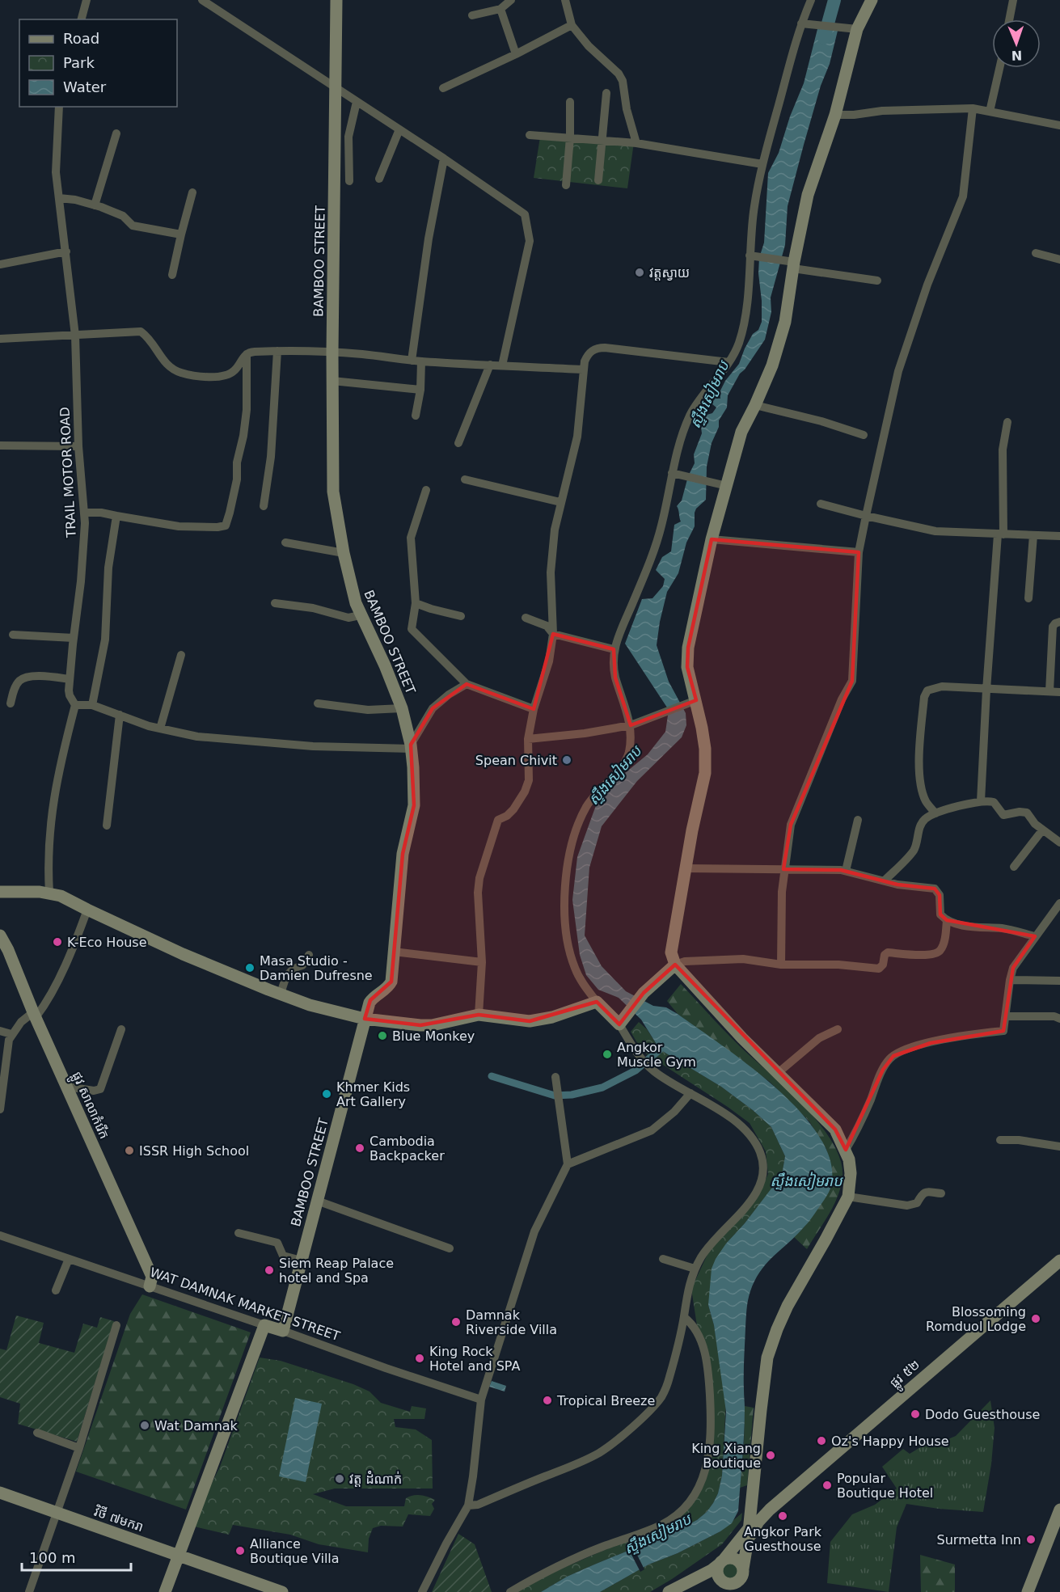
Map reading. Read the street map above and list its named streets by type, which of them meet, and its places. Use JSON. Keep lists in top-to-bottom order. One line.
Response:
{"streets":{"street":["BAMBOO STREET","TRAIL MOTOR ROAD","ផ្លូវ សាលាកំរើក","WAT DAMNAK MARKET STREET","ផ្លូវ ៥២","វិថី ៧មករា"]},"crossings":[["BAMBOO STREET","WAT DAMNAK MARKET STREET"],["ផ្លូវ សាលាកំរើក","WAT DAMNAK MARKET STREET"]],"water":["ស្ទឹងសៀមរាប"],"places":["វត្តស្វាយ","Spean Chivit","K-Eco House","Masa Studio - Damien Dufresne","Blue Monkey","Angkor Muscle Gym","Khmer Kids Art Gallery","Cambodia Backpacker","ISSR High School","Siem Reap Palace hotel and Spa","Blossoming Romduol Lodge","Damnak Riverside Villa","King Rock Hotel and SPA","Tropical Breeze","Dodo Guesthouse","Wat Damnak","Oz's Happy House","King Xiang Boutique","វត្ត ដំំណាក់","Popular Boutique Hotel","Angkor Park Guesthouse","Surmetta Inn","Alliance Boutique Villa"],"legend":["Road","Park","Water"],"scale_bar":"100 m","north":"bottom"}
